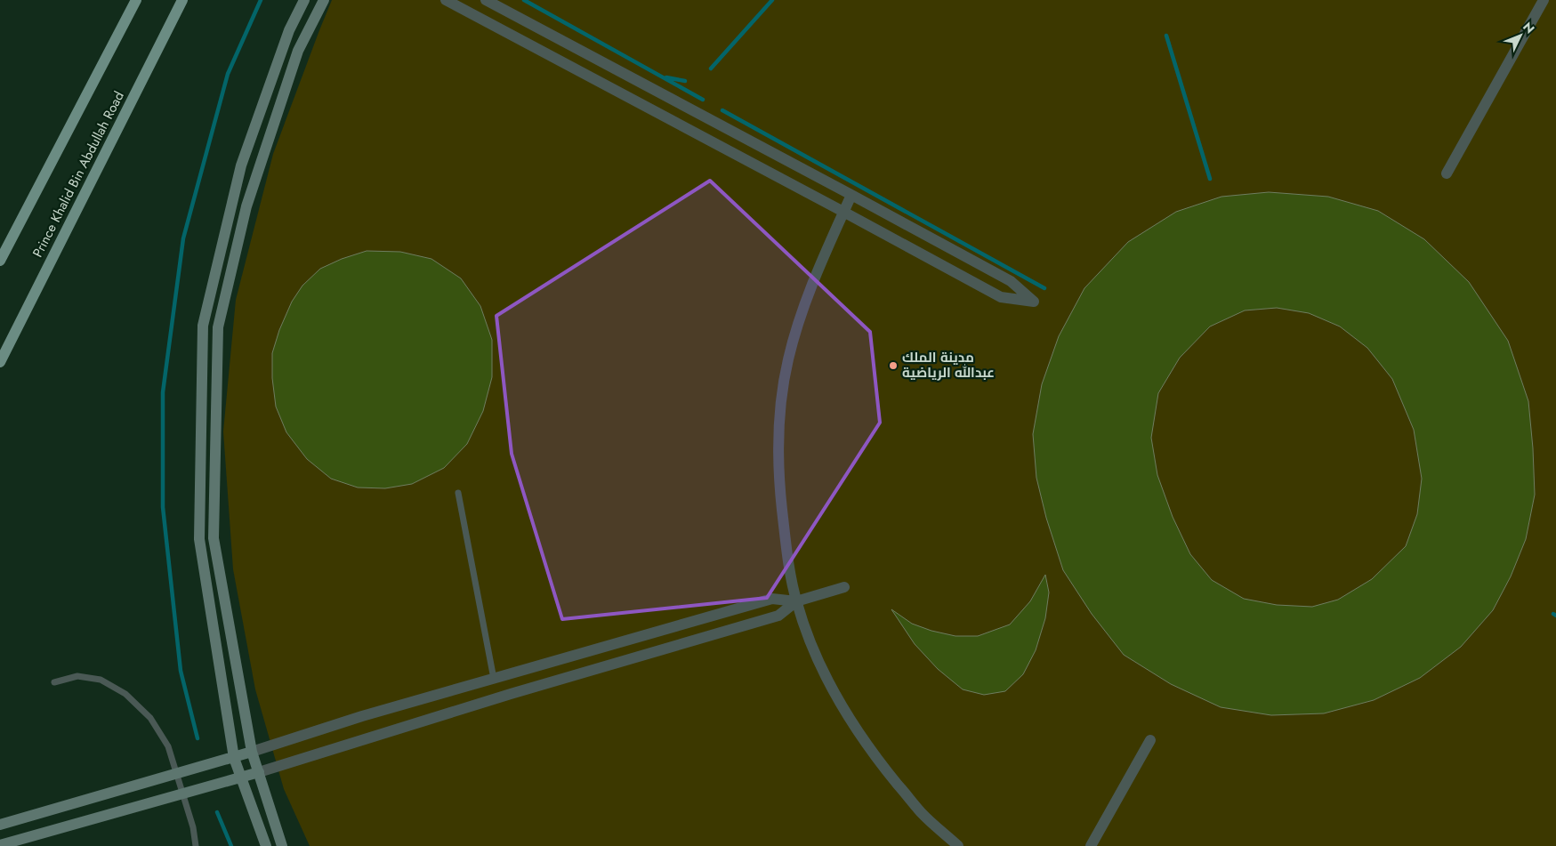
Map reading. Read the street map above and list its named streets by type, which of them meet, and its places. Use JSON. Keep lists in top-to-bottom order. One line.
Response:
{"streets":{"main road":["Prince Khalid Bin Abdullah Road"]},"places":["مدينة الملك عبدالله الرياضية"],"north":"top right"}
